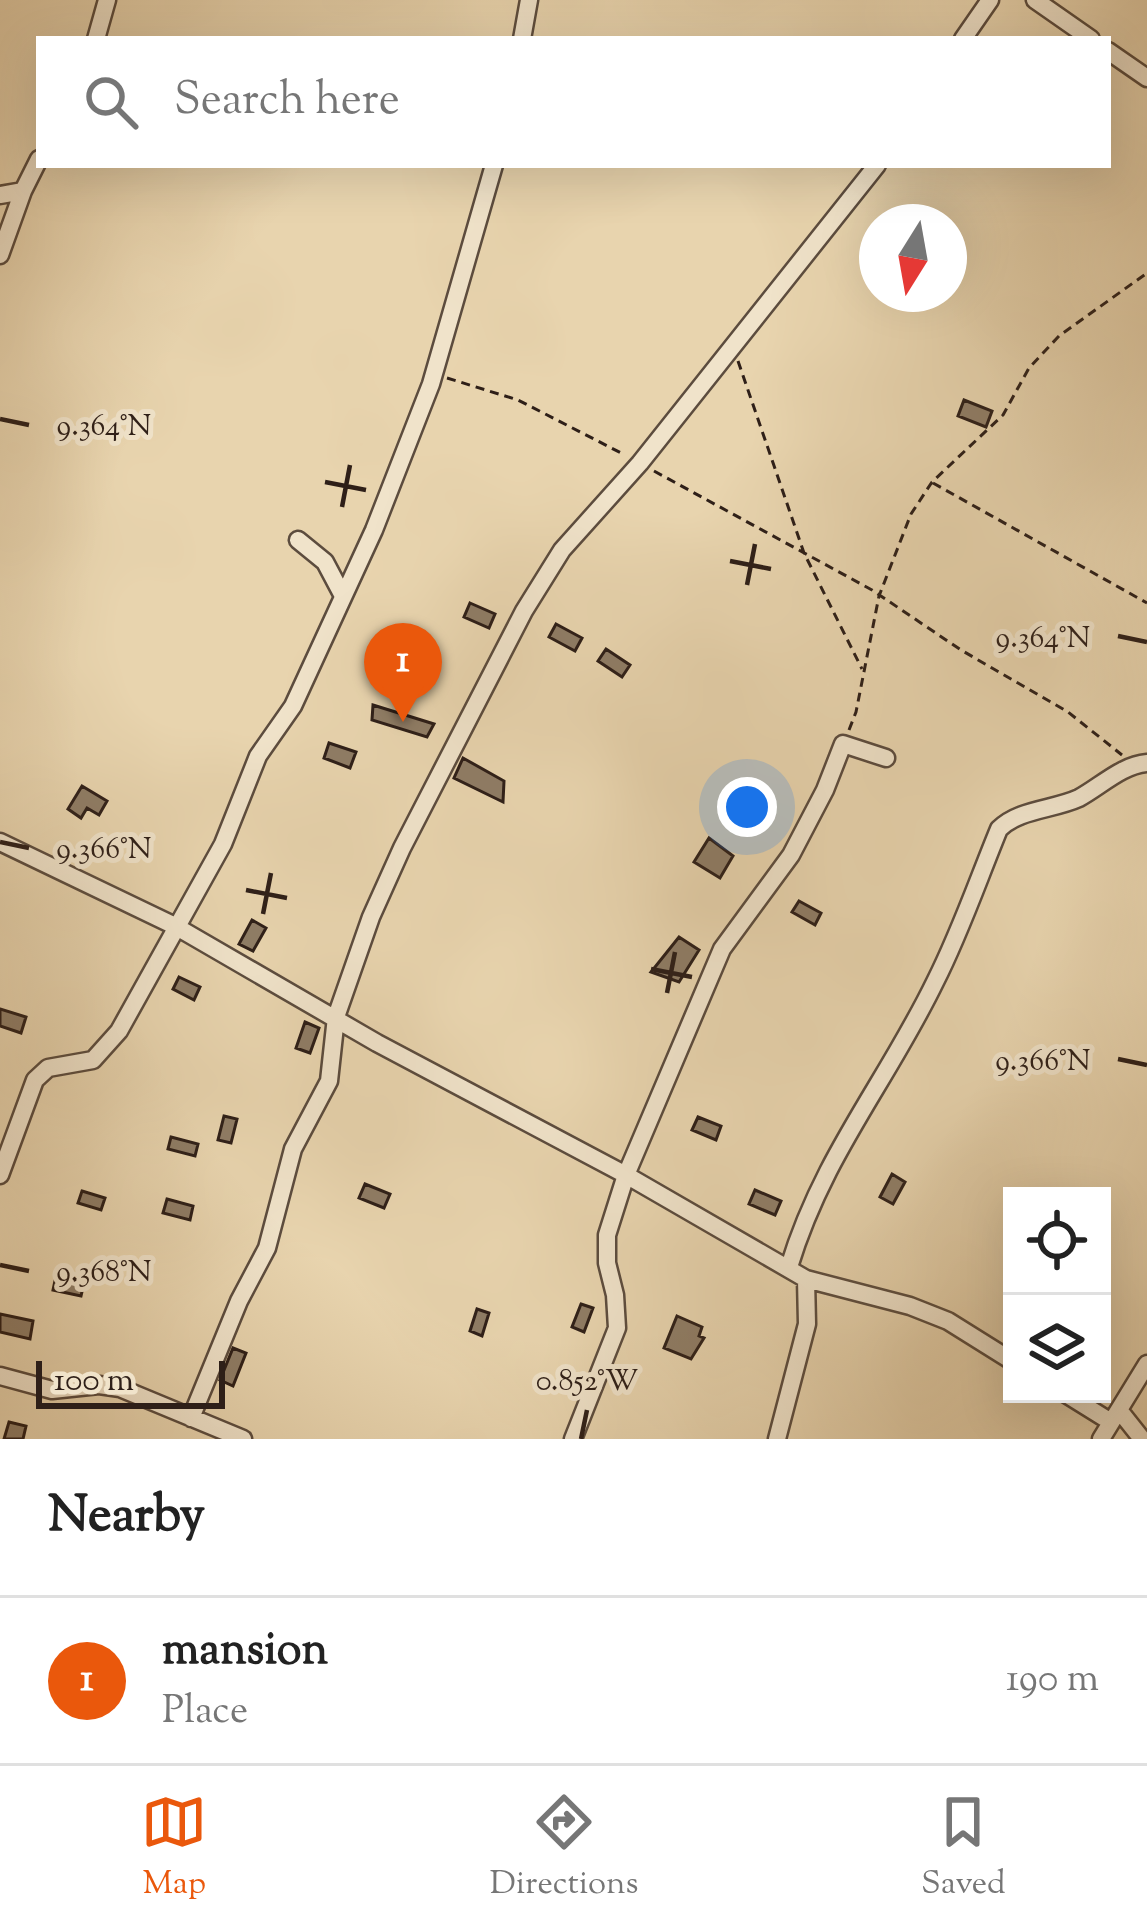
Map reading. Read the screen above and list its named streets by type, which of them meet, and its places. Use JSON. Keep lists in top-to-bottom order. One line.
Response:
{"scale_bar":"100 m","north":"bottom","page":{"search":"Search here","pins":"1","scale":"100 m","heading":"Nearby","list":[{"mark":"1","name":"mansion","note":"Place","value":"190 m"}],"nav":["Map","Directions","Saved"]},"coordinates":["9.364°N","9.366°N","9.368°N","0.852°W"]}
